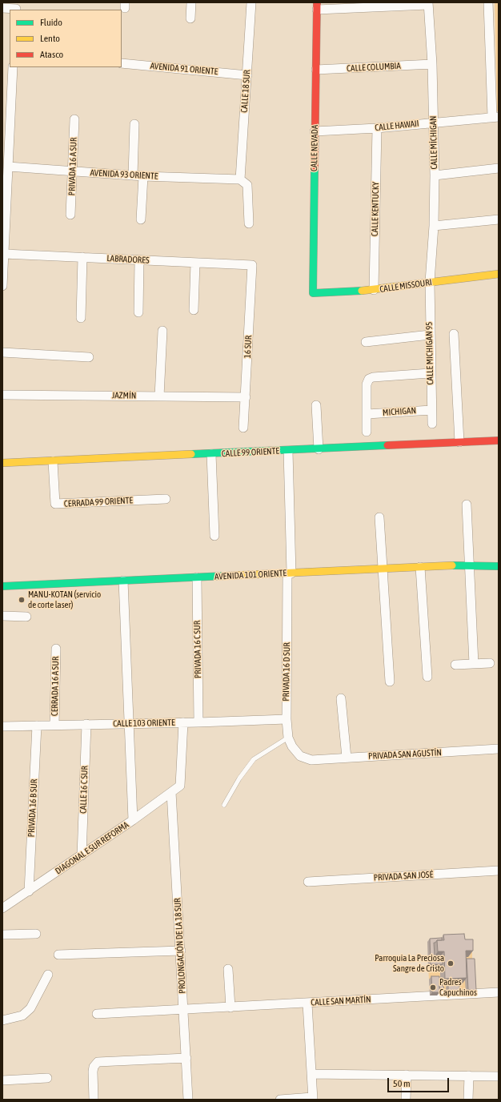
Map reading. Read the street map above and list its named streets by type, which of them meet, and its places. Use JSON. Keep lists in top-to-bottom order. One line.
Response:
{"streets":{"street":["CALLE COLUMBIA","AVENIDA 91 ORIENTE","CALLE 18 SUR","CALLE HAWAII","CALLE MÍCHIGAN","CALLE NEVADA","PRIVADA 16 A SUR","AVENIDA 93 ORIENTE","CALLE KENTUCKY","LABRADORES","CALLE MISSOURI","16 SUR","CALLE MICHIGAN 95","JAZMÍN","MICHIGAN","CALLE 99 ORIENTE","CERRADA 99 ORIENTE","AVENIDA 101 ORIENTE","PRIVADA 16 C SUR","PRIVADA 16 D SUR","CERRADA 16 A SUR","CALLE 103 ORIENTE","PRIVADA SAN AGUSTÍN","CALLE 16 C SUR","PRIVADA 16 B SUR","DIAGONAL E SUR REFORMA","PRIVADA SAN JOSÉ","PROLONGACIÓN DE LA 18 SUR","CALLE SAN MARTÍN"]},"crossings":[["CALLE COLUMBIA","CALLE MÍCHIGAN"],["CALLE COLUMBIA","CALLE NEVADA"],["AVENIDA 91 ORIENTE","CALLE 18 SUR"],["CALLE 18 SUR","AVENIDA 93 ORIENTE"],["CALLE HAWAII","CALLE MÍCHIGAN"],["CALLE HAWAII","CALLE NEVADA"],["CALLE HAWAII","CALLE KENTUCKY"],["CALLE MÍCHIGAN","CALLE MISSOURI"],["CALLE MÍCHIGAN","CALLE MICHIGAN 95"],["CALLE NEVADA","CALLE MISSOURI"],["PRIVADA 16 A SUR","AVENIDA 93 ORIENTE"],["CALLE KENTUCKY","CALLE MISSOURI"],["LABRADORES","16 SUR"],["CALLE MISSOURI","CALLE MICHIGAN 95"],["16 SUR","JAZMÍN"],["CALLE MICHIGAN 95","MICHIGAN"],["CALLE 99 ORIENTE","CERRADA 99 ORIENTE"],["CALLE 99 ORIENTE","PRIVADA 16 D SUR"],["AVENIDA 101 ORIENTE","PRIVADA 16 C SUR"],["AVENIDA 101 ORIENTE","PRIVADA 16 D SUR"],["PRIVADA 16 C SUR","CALLE 103 ORIENTE"],["PRIVADA 16 D SUR","CALLE 103 ORIENTE"],["PRIVADA 16 D SUR","PRIVADA SAN AGUSTÍN"],["CERRADA 16 A SUR","CALLE 103 ORIENTE"],["CALLE 103 ORIENTE","CALLE 16 C SUR"],["CALLE 103 ORIENTE","PRIVADA 16 B SUR"],["CALLE 103 ORIENTE","DIAGONAL E SUR REFORMA"],["CALLE 16 C SUR","DIAGONAL E SUR REFORMA"],["PRIVADA 16 B SUR","DIAGONAL E SUR REFORMA"],["DIAGONAL E SUR REFORMA","PROLONGACIÓN DE LA 18 SUR"],["PROLONGACIÓN DE LA 18 SUR","CALLE SAN MARTÍN"]],"places":["MANU-KOTAN (servicio de corte laser)","Parroquia La Preciosa Sangre de Cristo","Padres Capuchinos"],"legend":["Fluido","Lento","Atasco"],"scale_bar":"50 m"}
